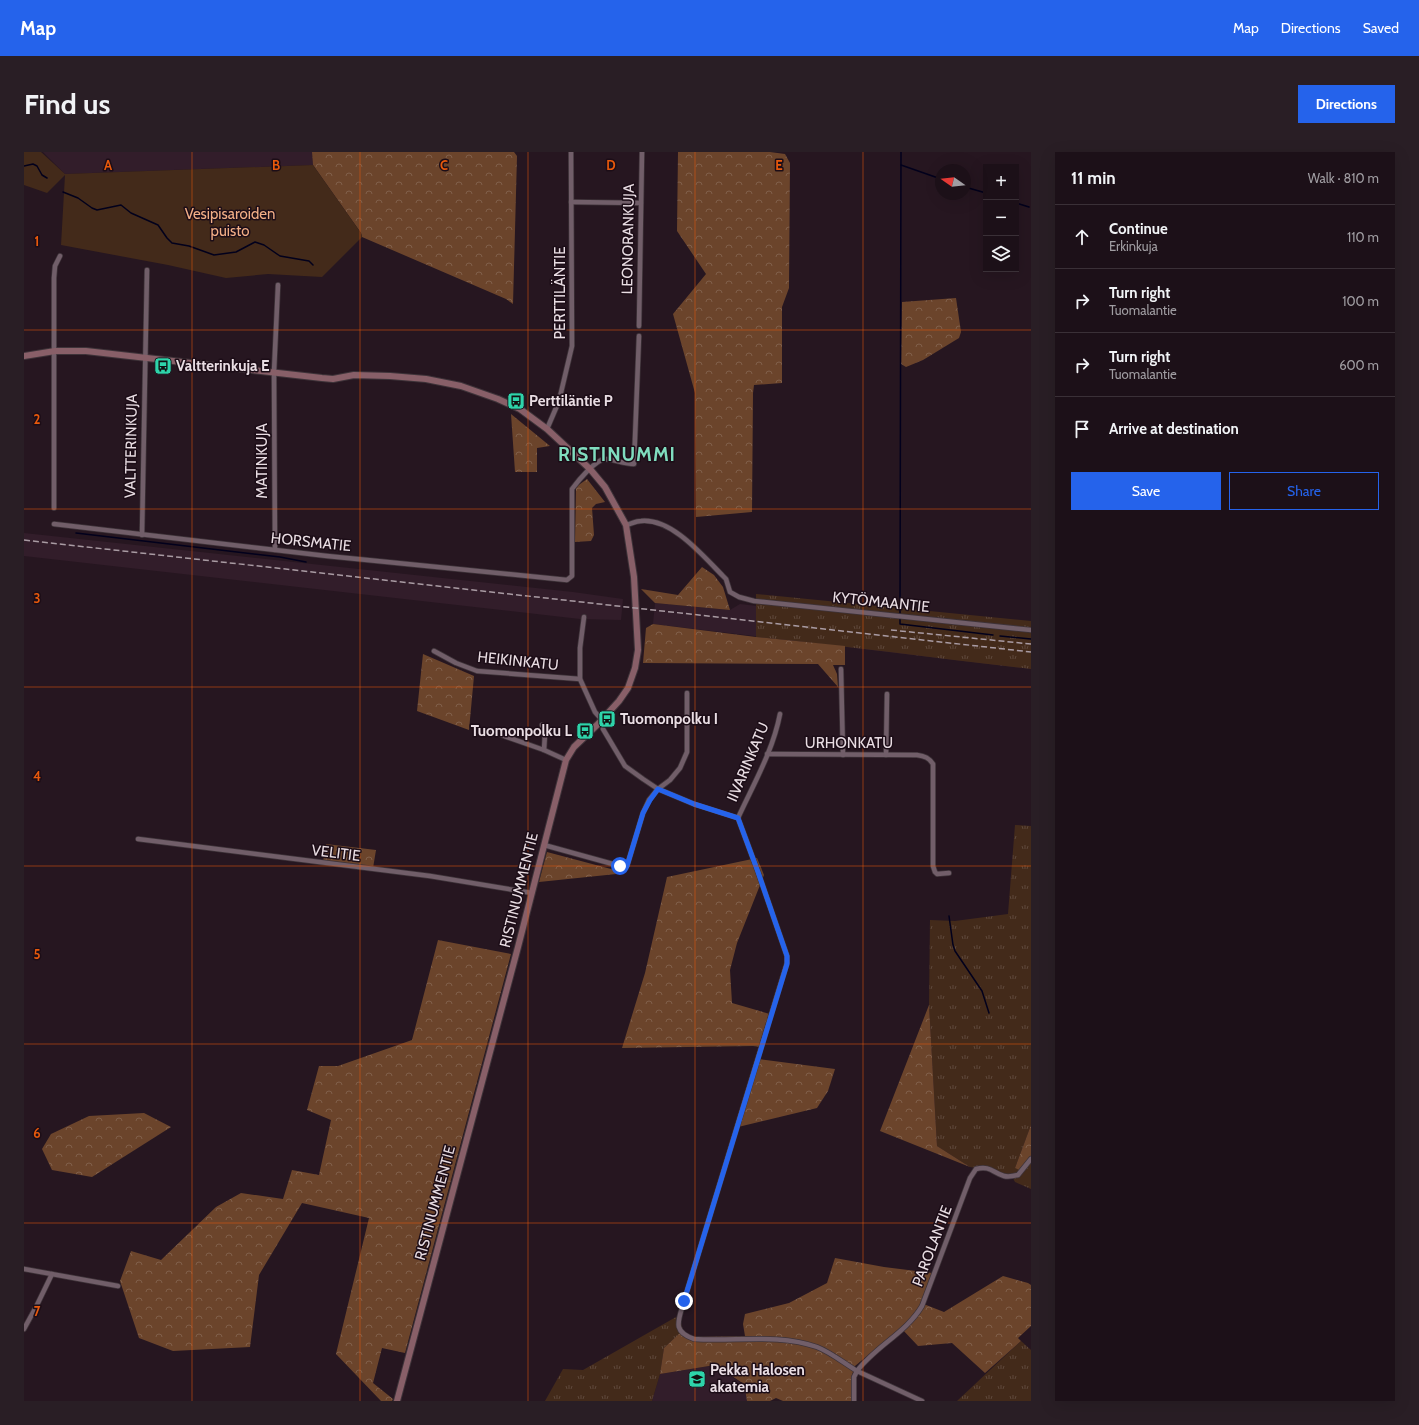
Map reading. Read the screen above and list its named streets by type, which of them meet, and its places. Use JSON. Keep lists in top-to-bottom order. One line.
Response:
{"streets":{"street":["LEONORANKUJA","PERTTILÄNTIE","VALTTERINKUJA","MATINKUJA","HORSMATIE","KYTÖMAANTIE","HEIKINKATU","URHONKATU","IIVARINKATU","VELITIE","RISTINUMMENTIE","PAROLANTIE"]},"crossings":[["PERTTILÄNTIE","RISTINUMMENTIE"],["VALTTERINKUJA","HORSMATIE"],["VALTTERINKUJA","RISTINUMMENTIE"],["MATINKUJA","HORSMATIE"],["MATINKUJA","RISTINUMMENTIE"],["HORSMATIE","RISTINUMMENTIE"],["KYTÖMAANTIE","RISTINUMMENTIE"],["URHONKATU","IIVARINKATU"],["VELITIE","RISTINUMMENTIE"]],"districts":["RISTINUMMI"],"parks":["Vesipisaroiden puisto"],"places":{"bus stop":["Valtterinkuja E","Perttiläntie P","Tuomonpolku I","Tuomonpolku L"],"school or university":["Pekka Halosen akatemia"]},"north":"left","page":{"header":"Map","nav":["Map","Directions","Saved"],"buttons":["Directions",["Save","Share"]],"title":"Find us","heading":["11 min","Walk · 810 m"],"map_buttons":["+","−"],"list":[["Continue","Erkinkuja","110 m"],["Turn right","Tuomalantie","100 m"],["Turn right","Tuomalantie","600 m"],"Arrive at destination"]},"grid":{"columns":["A","B","C","D","E"],"rows":["1","2","3","4","5","6","7"]}}
